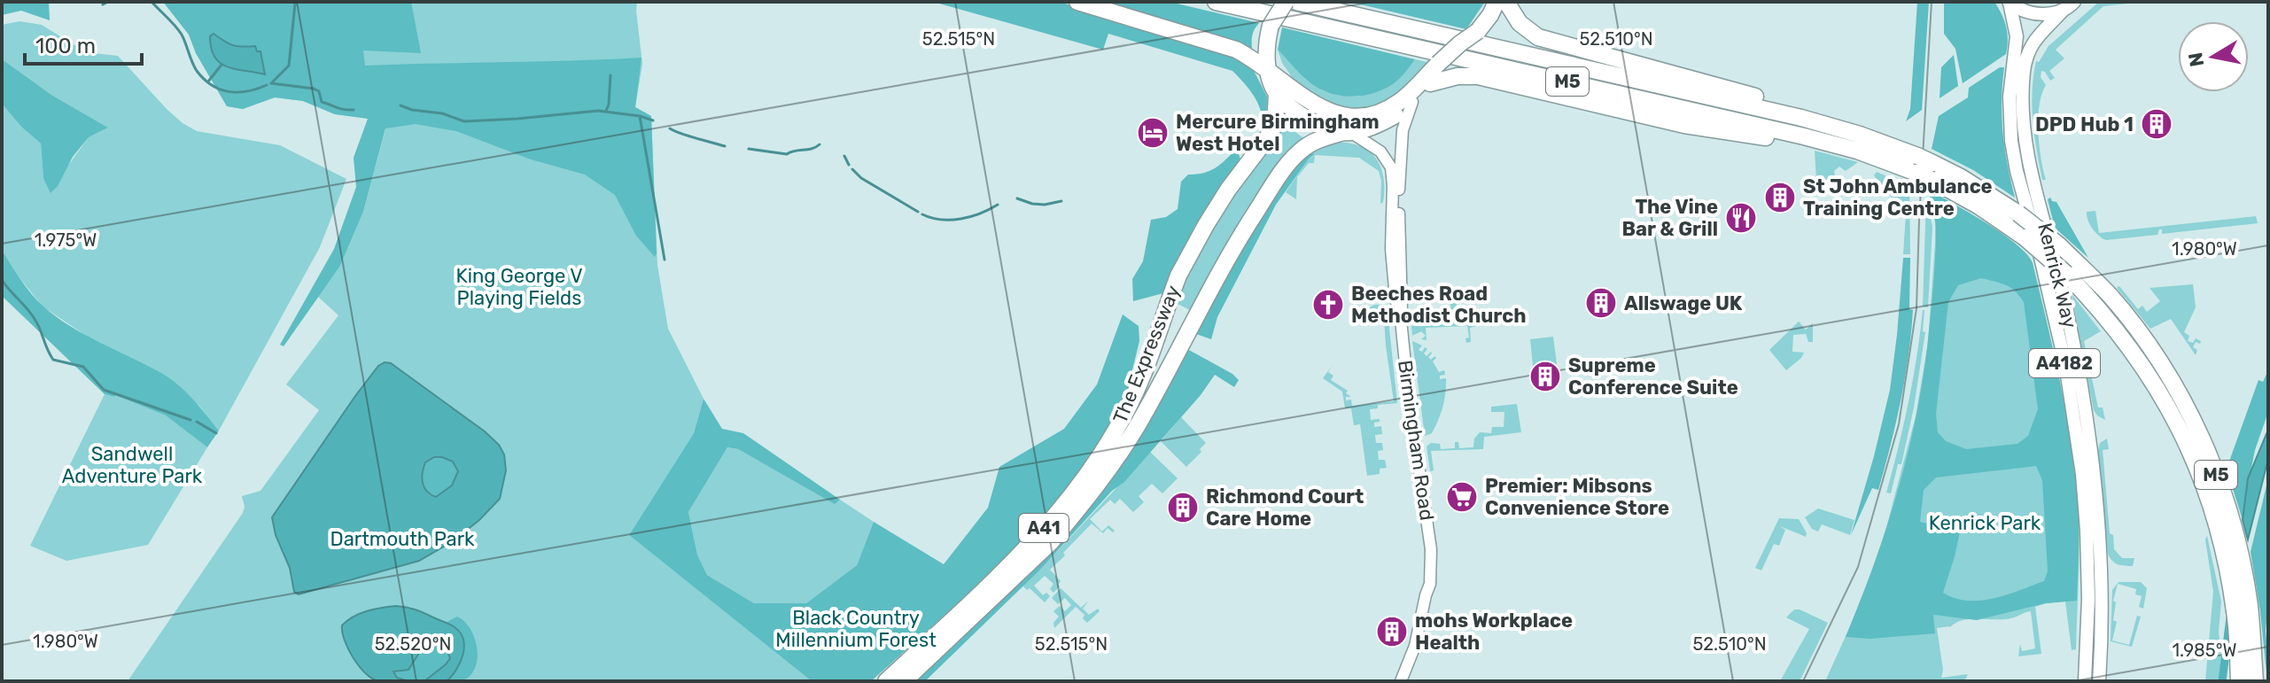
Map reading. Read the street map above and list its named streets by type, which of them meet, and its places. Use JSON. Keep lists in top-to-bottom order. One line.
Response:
{"streets":{"highway":["M5","The Expressway","A41"],"main road":["Kenrick Way","A4182"],"street":["Birmingham Road"]},"crossings":[["M5","A41"],["The Expressway","Birmingham Road"],["The Expressway","A41"],["Birmingham Road","A41"]],"parks":["King George V Playing Fields","Sandwell Adventure Park","Kenrick Park","Dartmouth Park","Black Country Millennium Forest"],"places":{"building":["DPD Hub 1","St John Ambulance Training Centre","Allswage UK","Supreme Conference Suite","Richmond Court Care Home","mohs Workplace Health"],"hotel":["Mercure Birmingham West Hotel"],"restaurant":["The Vine Bar & Grill"],"church":["Beeches Road Methodist Church"],"supermarket":["Premier: Mibsons Convenience Store"]},"scale_bar":"100 m","north":"left","coordinates":["52.515°N","52.510°N","1.975°W","1.980°W","52.520°N","1.985°W"]}
